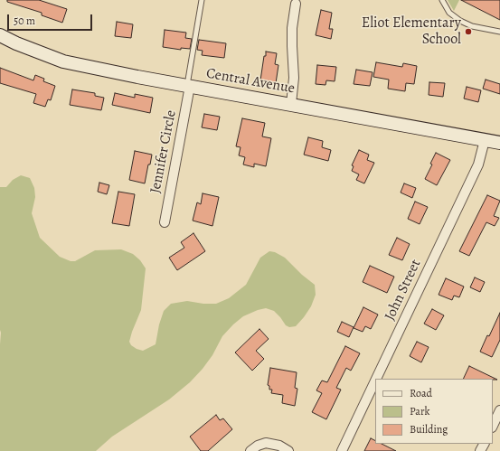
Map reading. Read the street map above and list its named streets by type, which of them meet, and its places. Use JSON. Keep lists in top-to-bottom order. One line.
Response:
{"streets":{"main road":["Central Avenue"],"street":["Jennifer Circle","John Street"]},"crossings":[["Central Avenue","Jennifer Circle"],["Central Avenue","John Street"]],"places":["Eliot Elementary School"],"legend":["Road","Park","Building"],"scale_bar":"50 m"}
